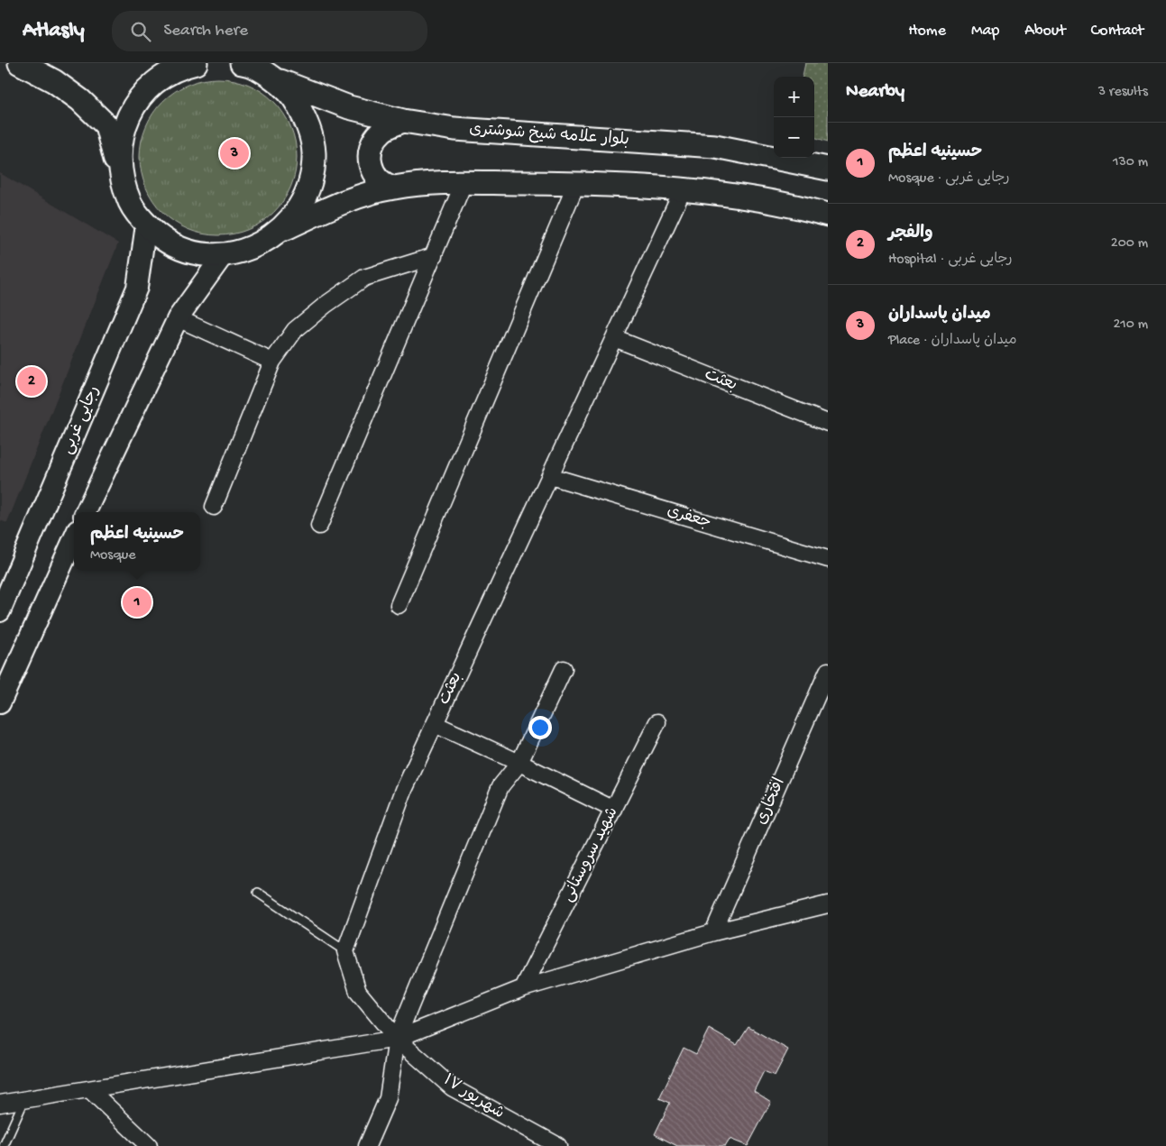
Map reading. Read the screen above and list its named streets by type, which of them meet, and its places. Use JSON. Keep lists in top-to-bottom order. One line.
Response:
{"streets":{"main road":["بلوار علامه شیخ شوشتری"],"street":["بعثت","رجایی غربی","جعفری","افتخاری","شهید سروستانی","۱۷ شهریور"]},"crossings":[["بعثت","جعفری"]],"page":{"header":"Atlasly","search":"Search here","nav":["Home","Map","About","Contact"],"heading":["Nearby","3 results"],"map_buttons":["+","−"],"list":[{"mark":"1","name":"حسینیه اعظم","note":"Mosque · رجایی غربی","value":"130 m"},{"mark":"2","name":"والفجر","note":"Hospital · رجایی غربی","value":"200 m"},{"mark":"3","name":"میدان پاسداران","note":"Place · میدان پاسداران","value":"210 m"}],"pins":["3","2","1"],"popup":["حسینیه اعظم","Mosque"]}}
